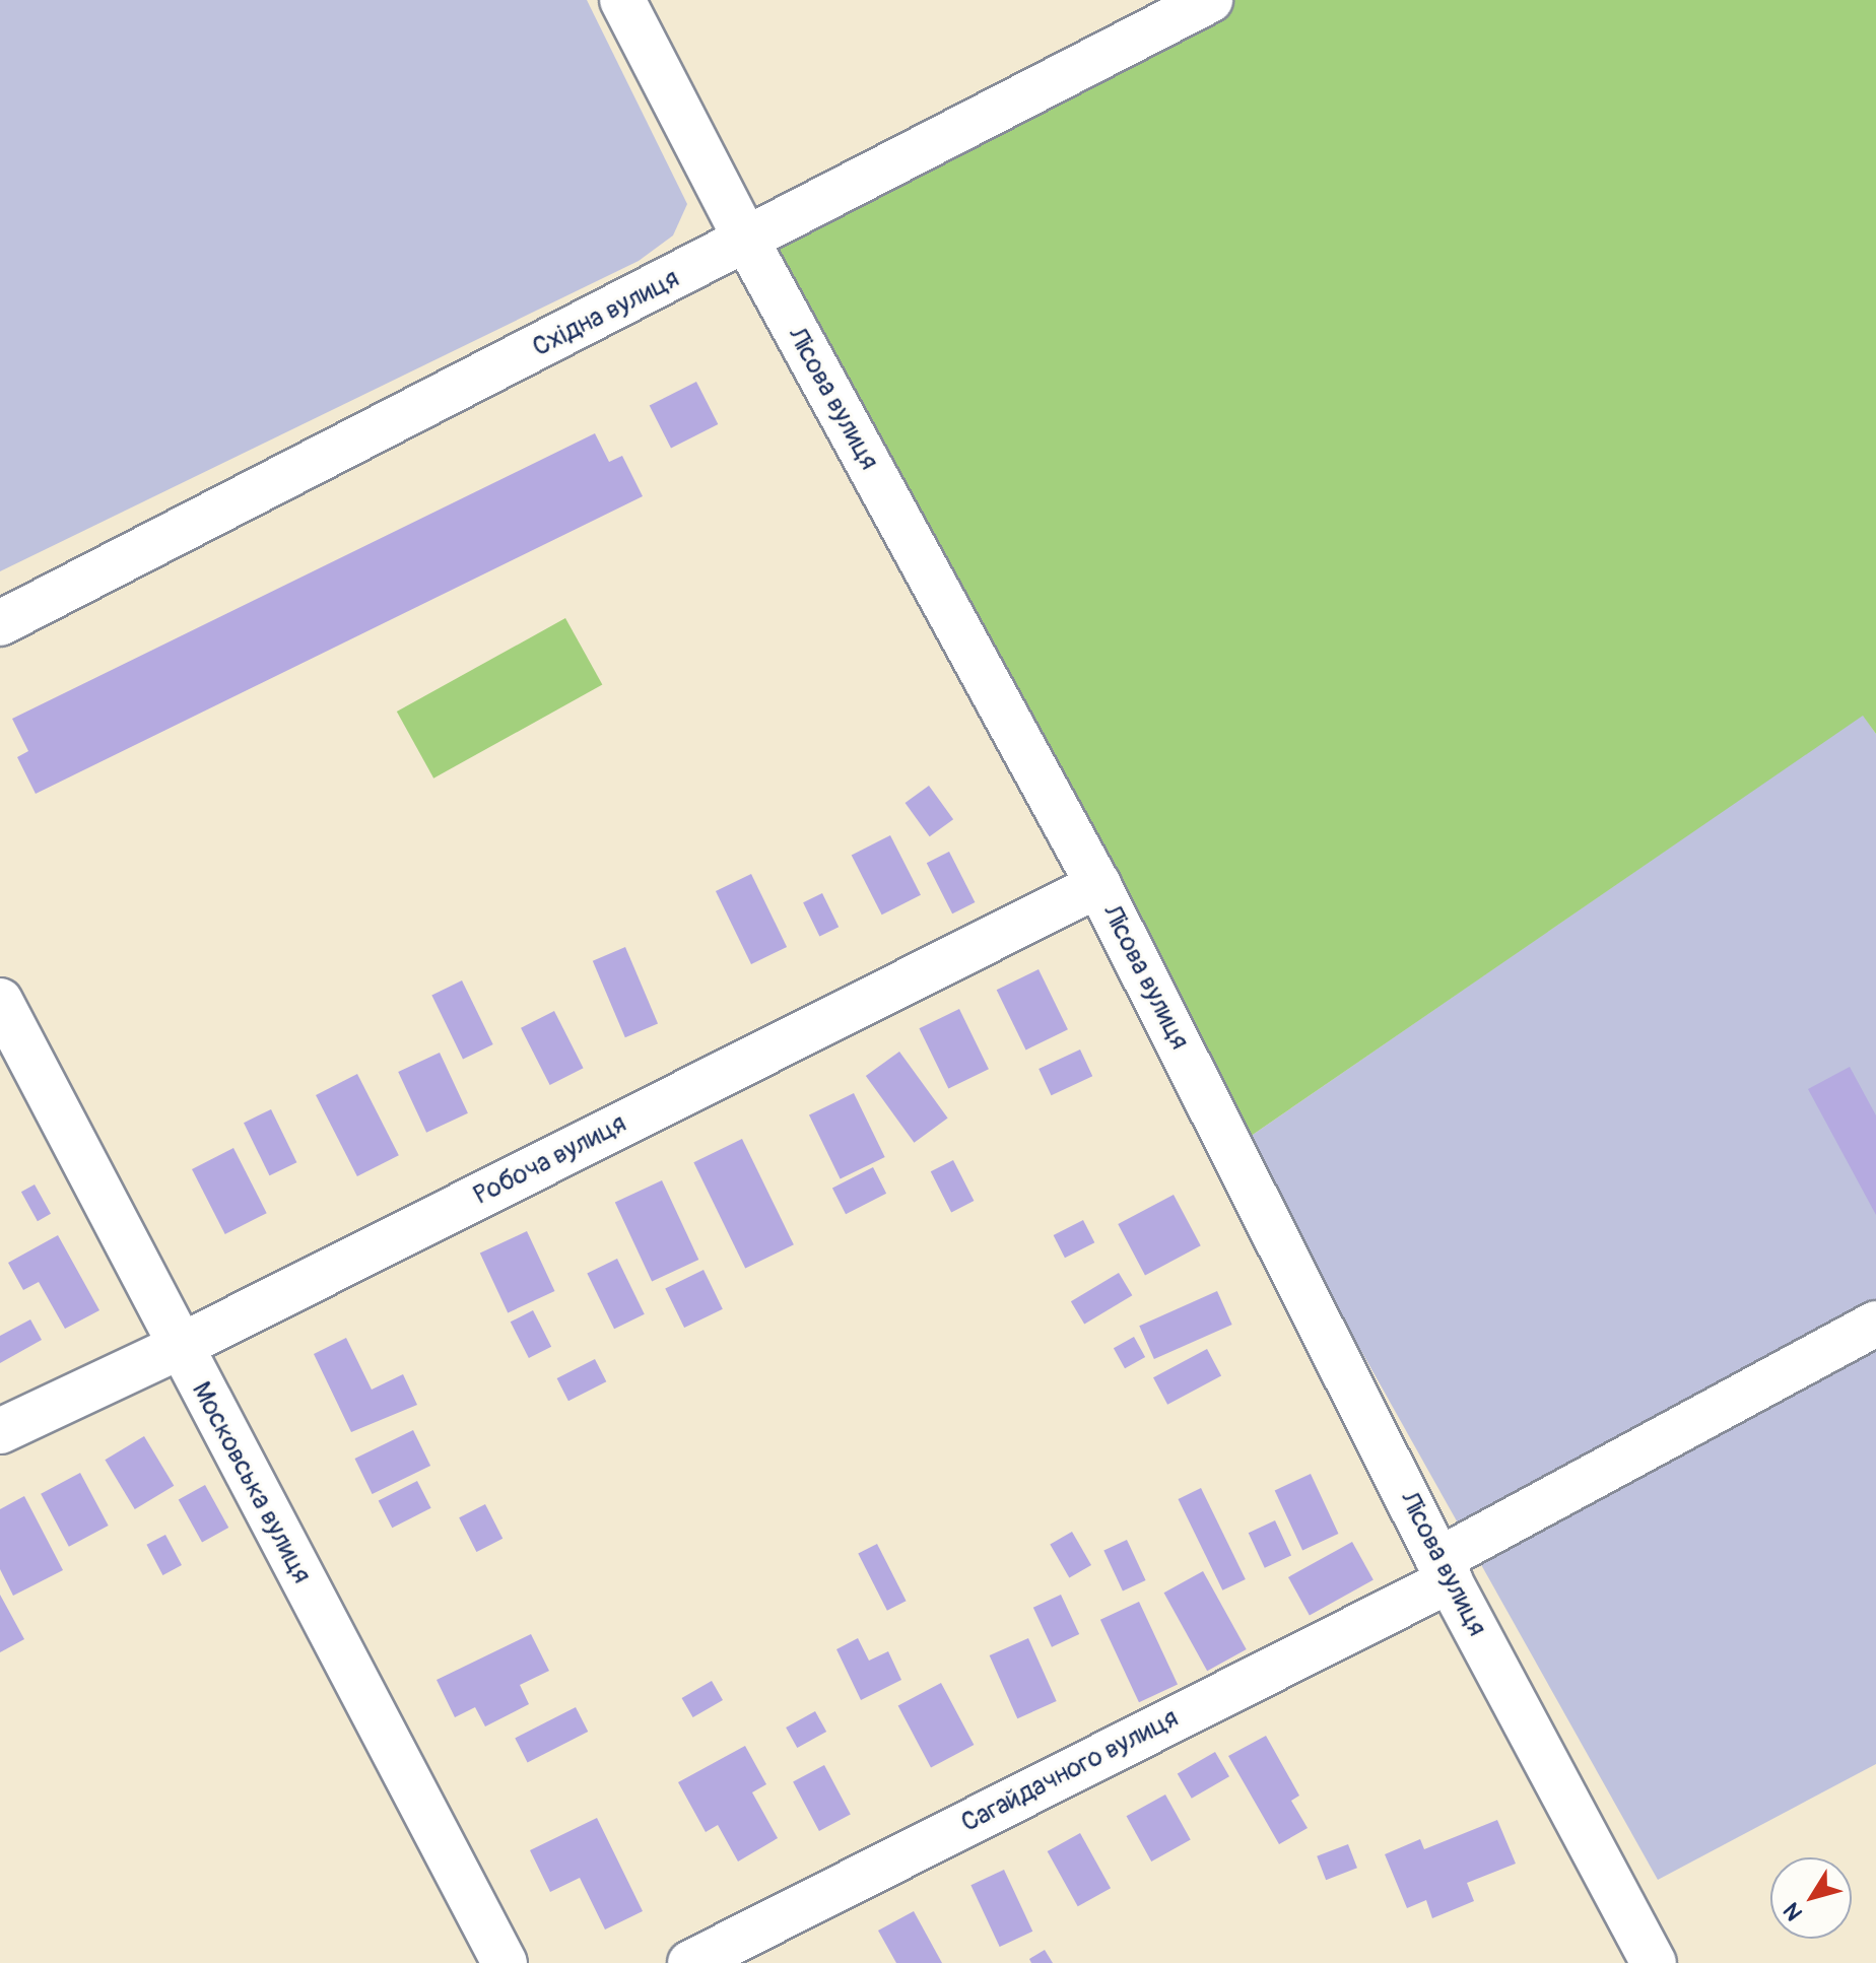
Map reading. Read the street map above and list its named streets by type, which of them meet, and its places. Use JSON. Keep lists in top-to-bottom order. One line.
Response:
{"streets":{"street":["Східна вулиця","Лісова вулиця","Робоча вулиця","Московська вулиця","Сагайдачного вулиця"]},"crossings":[["Східна вулиця","Лісова вулиця"],["Лісова вулиця","Робоча вулиця"],["Лісова вулиця","Сагайдачного вулиця"],["Робоча вулиця","Московська вулиця"]],"north":"bottom left"}
